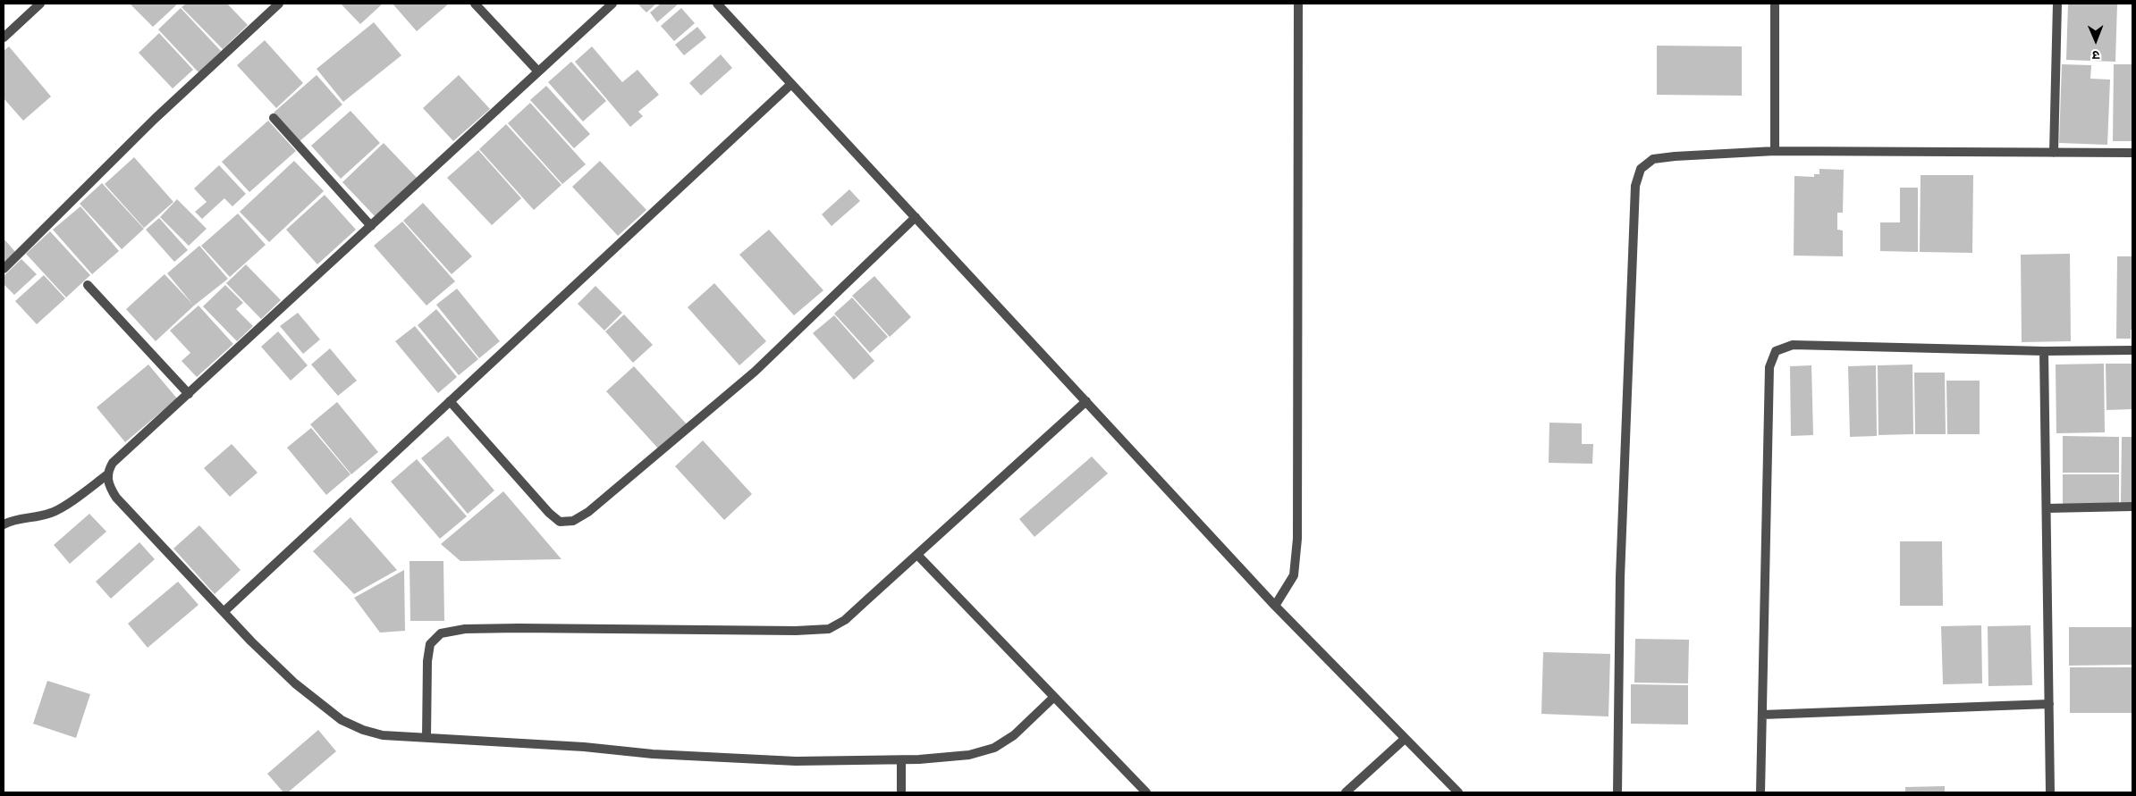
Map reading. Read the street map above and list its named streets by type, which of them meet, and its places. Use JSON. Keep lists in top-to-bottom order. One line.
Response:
{"north":"bottom"}
